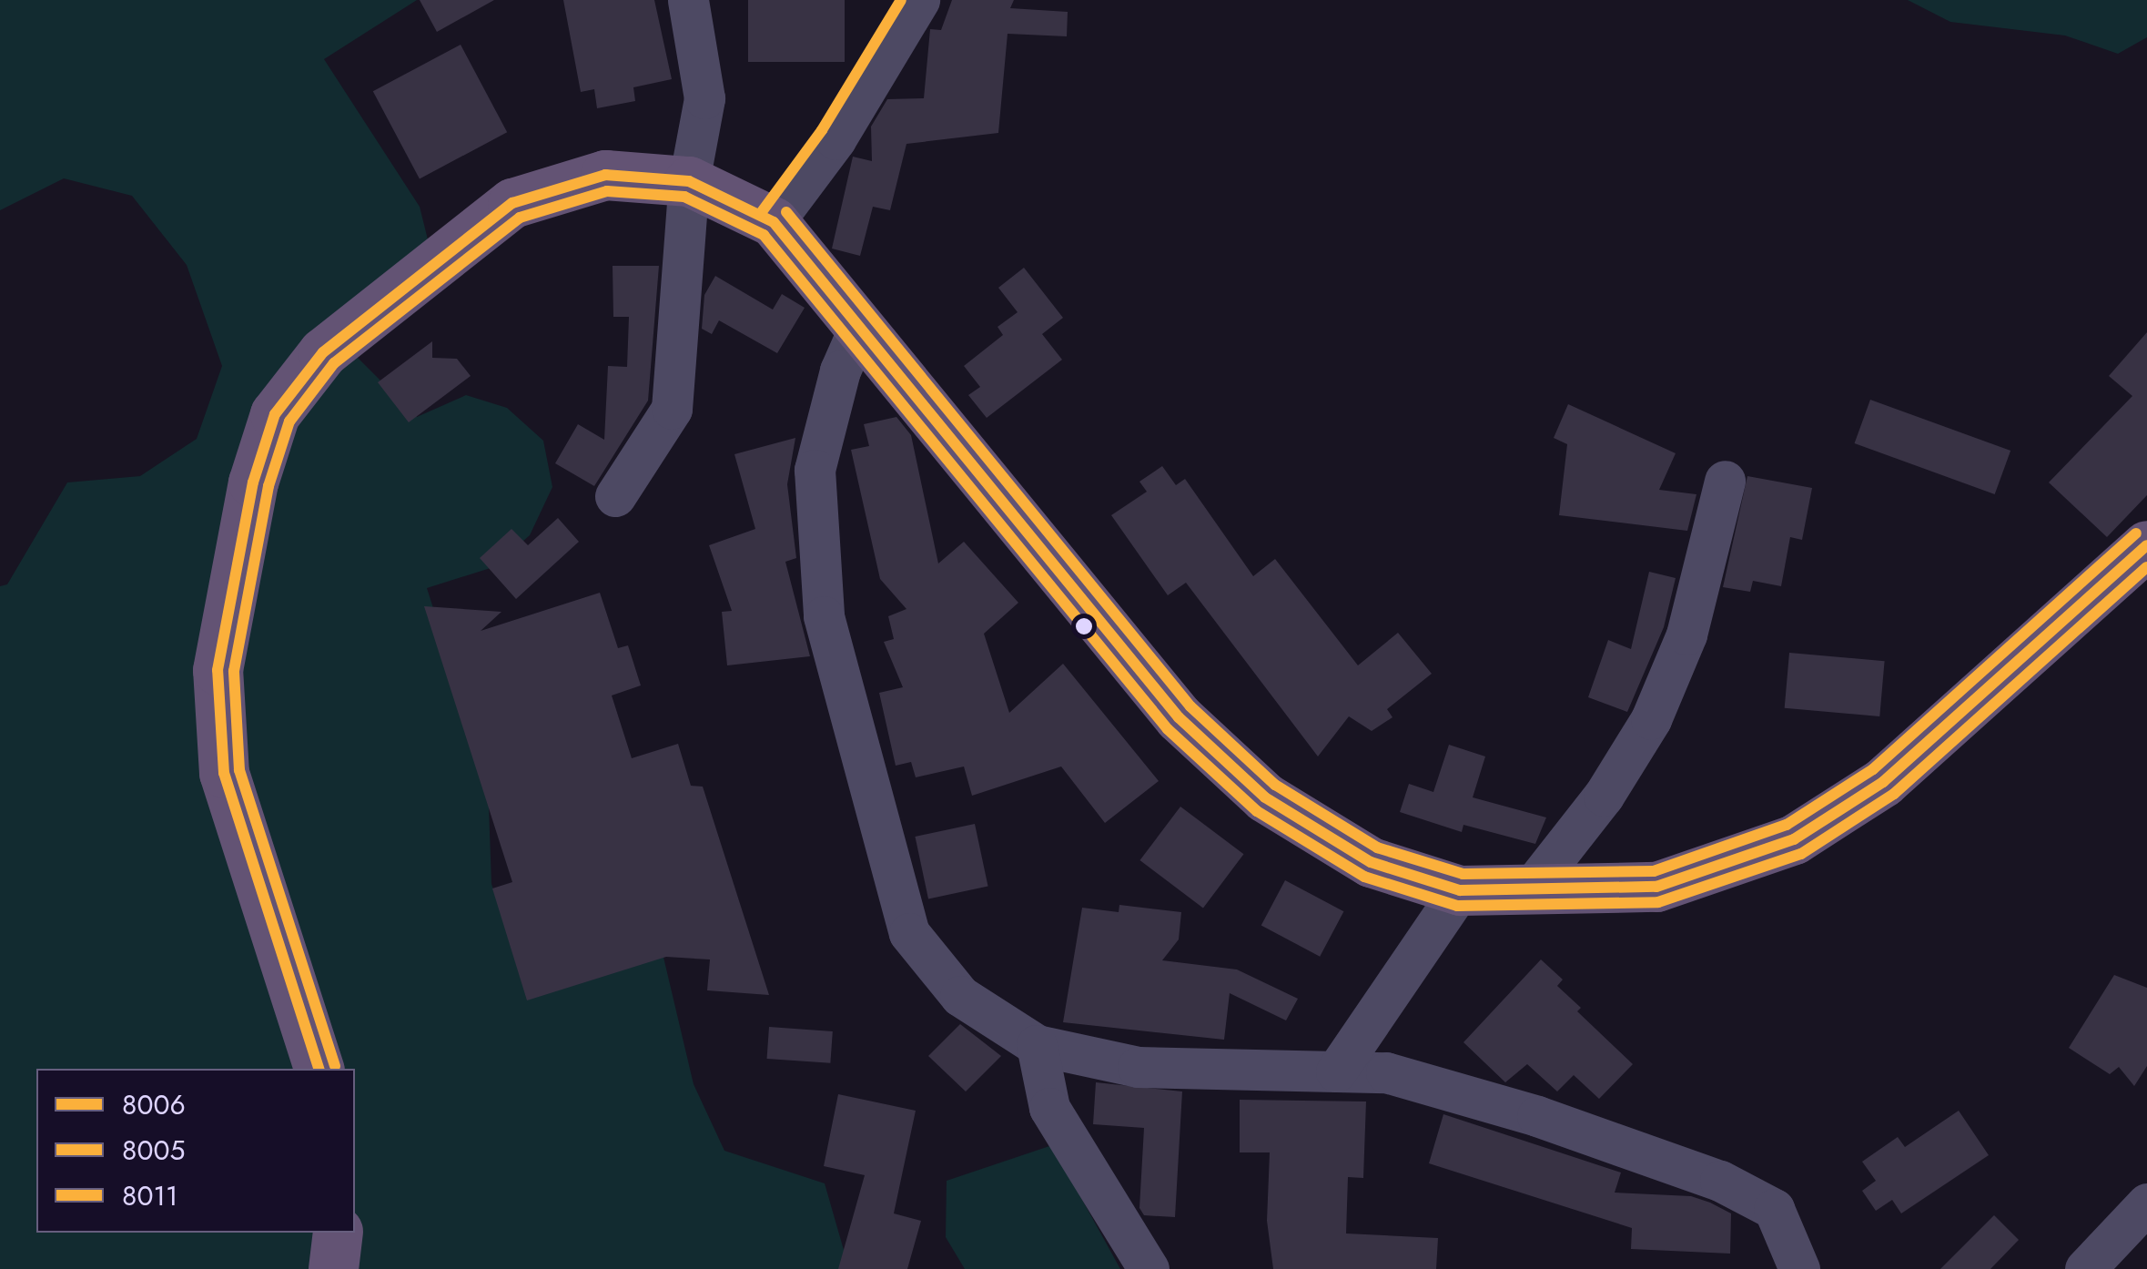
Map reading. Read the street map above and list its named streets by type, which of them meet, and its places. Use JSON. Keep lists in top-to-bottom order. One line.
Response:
{"lines":["transit line 8011","transit line 8006","transit line 8005"],"legend":["8006","8005","8011"]}
